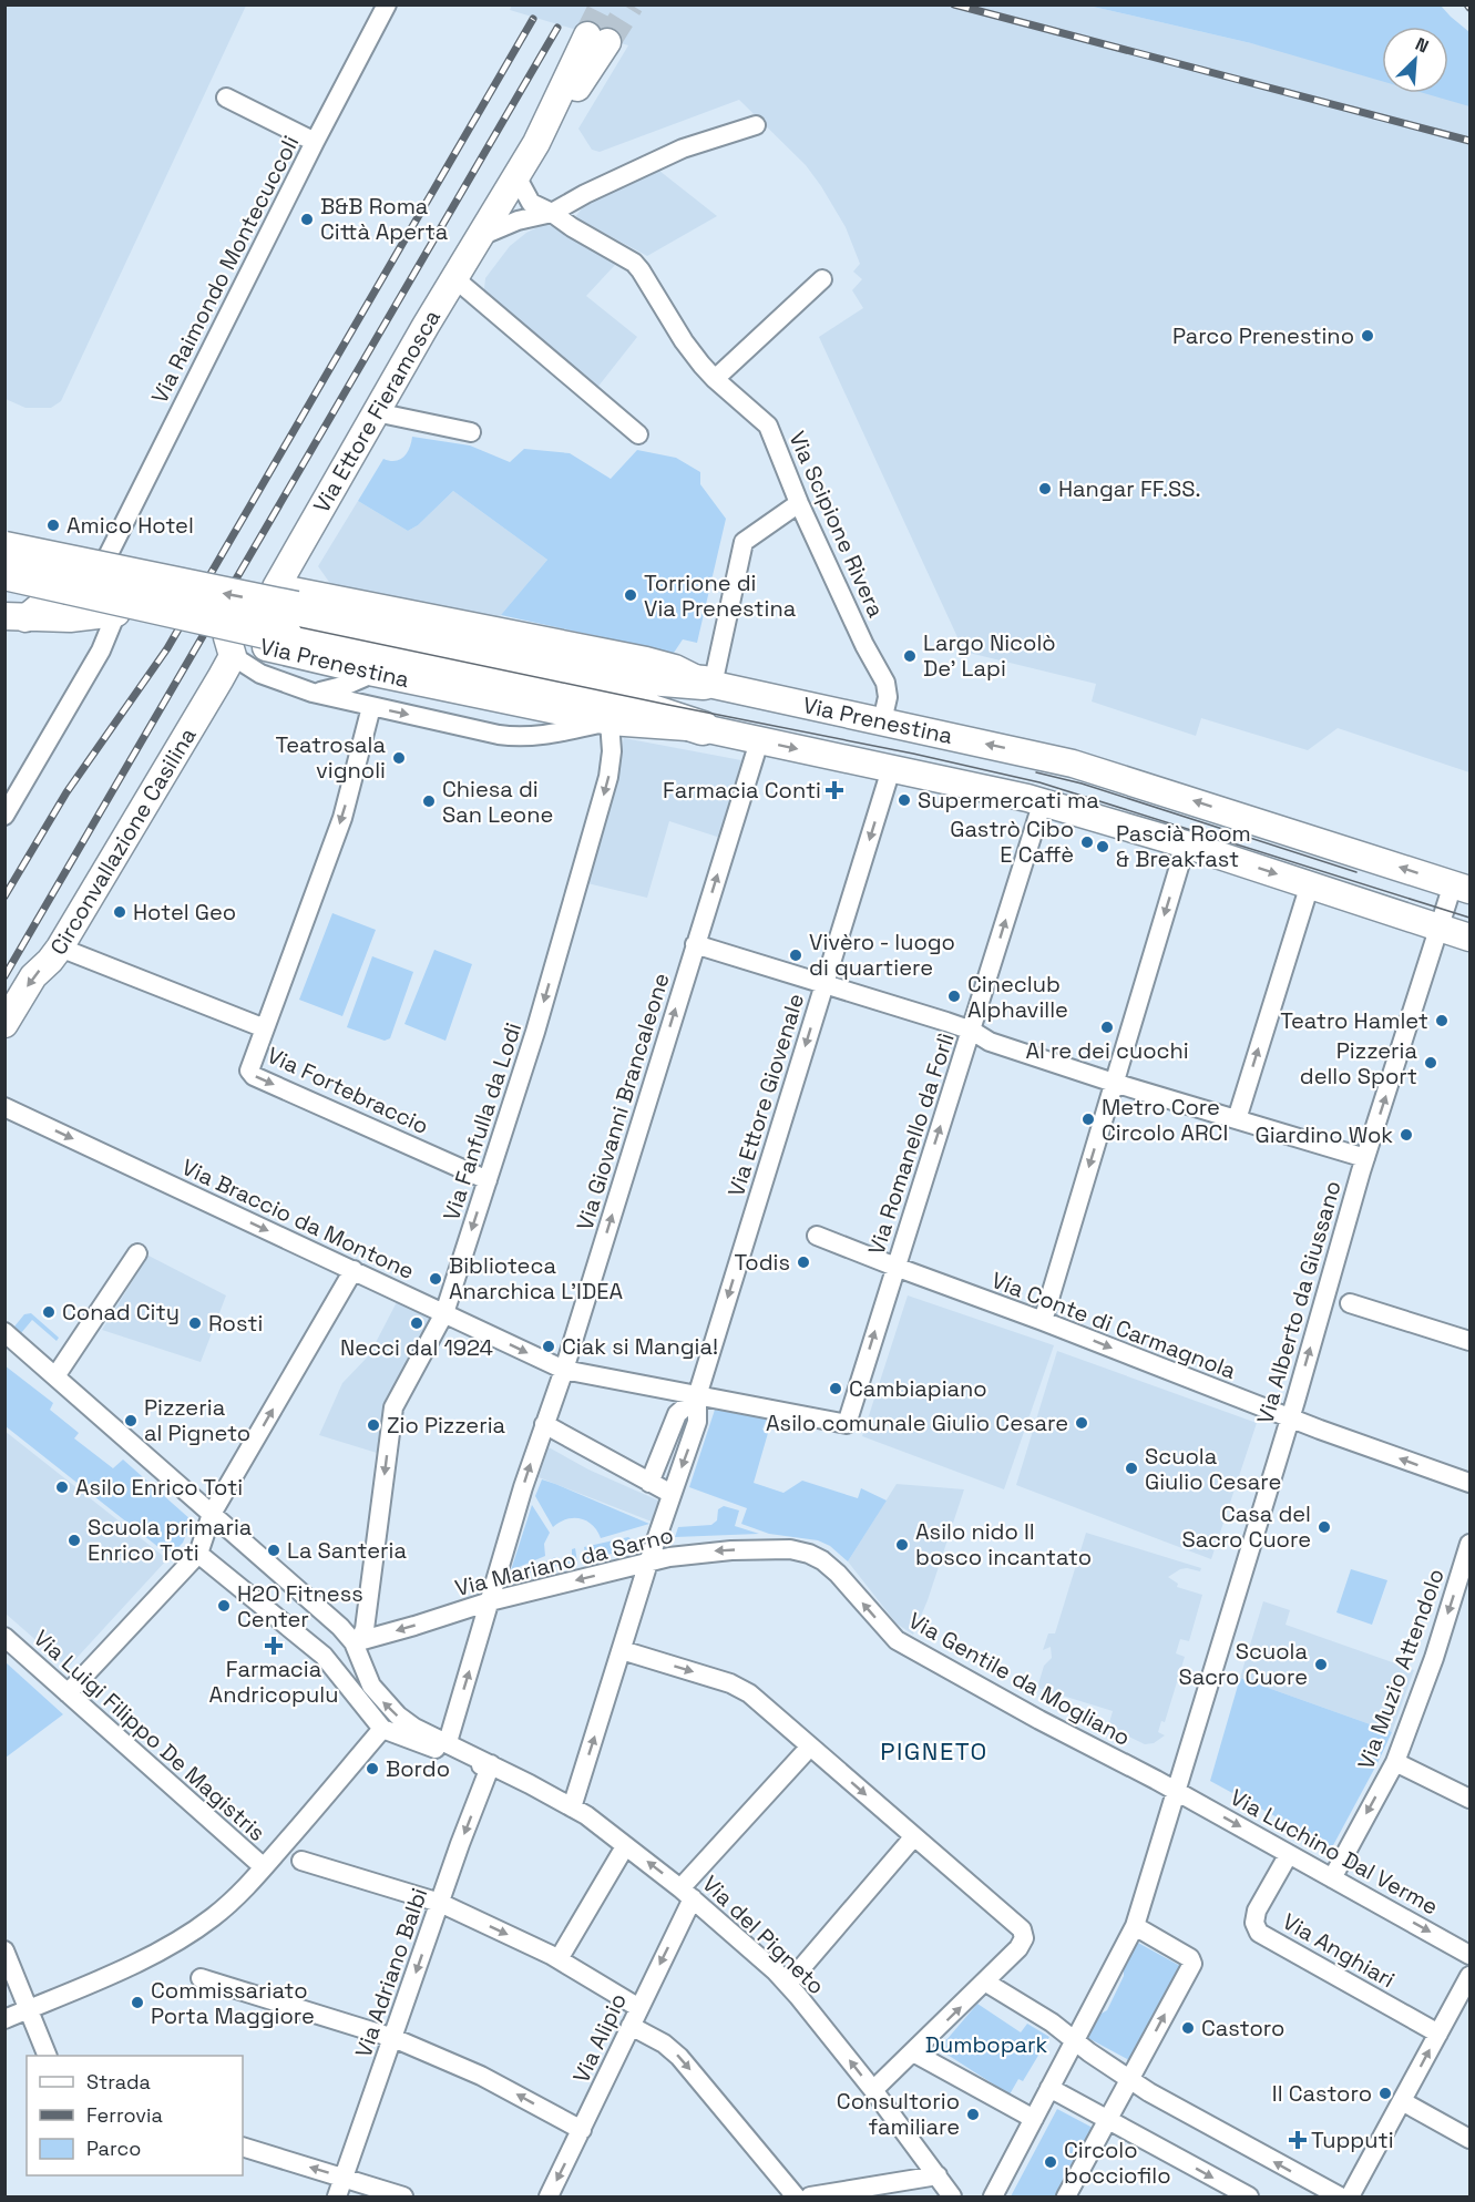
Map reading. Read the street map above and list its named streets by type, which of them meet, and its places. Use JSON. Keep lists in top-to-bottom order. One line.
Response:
{"streets":{"main road":["Via Ettore Fieramosca","Via Prenestina","Circonvallazione Casilina"],"street":["Via Raimondo Montecuccoli","Via Scipione Rivera","Via Fortebraccio","Via Ettore Giovenale","Via Giovanni Brancaleone","Via Fanfulla da Lodi","Via Romanello da Forlì","Via Braccio da Montone","Via Alberto da Giussano","Via Conte di Carmagnola","Via Mariano da Sarno","Via Muzio Attendolo","Via Gentile da Mogliano","Via Luigi Filippo De Magistris","Via Luchino Dal Verme","Via del Pigneto","Via Anghiari","Via Adriano Balbi","Via Alipio"]},"crossings":[["Via Ettore Fieramosca","Via Prenestina"],["Via Scipione Rivera","Via Prenestina"],["Via Prenestina","Circonvallazione Casilina"],["Via Prenestina","Via Ettore Giovenale"],["Via Prenestina","Via Giovanni Brancaleone"],["Via Prenestina","Via Fanfulla da Lodi"],["Via Prenestina","Via Romanello da Forlì"],["Via Prenestina","Via Alberto da Giussano"],["Circonvallazione Casilina","Via Fortebraccio"],["Via Fortebraccio","Via Fanfulla da Lodi"],["Via Ettore Giovenale","Via Braccio da Montone"],["Via Ettore Giovenale","Via Mariano da Sarno"],["Via Ettore Giovenale","Via del Pigneto"],["Via Giovanni Brancaleone","Via Braccio da Montone"],["Via Giovanni Brancaleone","Via Mariano da Sarno"],["Via Giovanni Brancaleone","Via del Pigneto"],["Via Fanfulla da Lodi","Via Braccio da Montone"],["Via Fanfulla da Lodi","Via Mariano da Sarno"],["Via Fanfulla da Lodi","Via del Pigneto"],["Via Romanello da Forlì","Via Braccio da Montone"],["Via Romanello da Forlì","Via Conte di Carmagnola"],["Via Alberto da Giussano","Via Conte di Carmagnola"],["Via Alberto da Giussano","Via Gentile da Mogliano"],["Via Alberto da Giussano","Via Luchino Dal Verme"],["Via Mariano da Sarno","Via Gentile da Mogliano"],["Via Mariano da Sarno","Via del Pigneto"],["Via Muzio Attendolo","Via Luchino Dal Verme"],["Via Gentile da Mogliano","Via Luchino Dal Verme"],["Via Luchino Dal Verme","Via Anghiari"],["Via del Pigneto","Via Adriano Balbi"],["Via del Pigneto","Via Alipio"]],"one_way":["Via Fortebraccio","Via Giovanni Brancaleone","Via Fanfulla da Lodi","Via Braccio da Montone","Via Mariano da Sarno","Via Muzio Attendolo","Via Luchino Dal Verme"],"districts":["PIGNETO"],"parks":["Dumbopark"],"places":{"other":["B&B Roma Città Aperta","Parco Prenestino","Hangar FF.SS.","Amico Hotel","Torrione di Via Prenestina","Largo Nicolò De' Lapi","Teatrosala vignoli","Supermercati ma","Chiesa di San Leone","Gastrò Cibo E Caffè","Pascià Room & Breakfast","Hotel Geo","Vivèro - luogo di quartiere","Cineclub Alphaville","Teatro Hamlet","Al re dei cuochi","Pizzeria dello Sport","Metro Core Circolo ARCI","Giardino Wok","Todis","Biblioteca Anarchica L'IDEA","Conad City","Rosti","Necci dal 1924","Ciak si Mangia!","Cambiapiano","Pizzeria al Pigneto","Asilo comunale Giulio Cesare","Zio Pizzeria","Scuola Giulio Cesare","Asilo Enrico Toti","Casa del Sacro Cuore","Scuola primaria Enrico Toti","Asilo nido Il bosco incantato","La Santeria","H2O Fitness Center","Scuola Sacro Cuore","Bordo","Commissariato Porta Maggiore","Castoro","Il Castoro","Consultorio familiare","Circolo bocciofilo"],"health":["Farmacia Conti","Farmacia Andricopulu","Tupputi"]},"legend":["Strada","Ferrovia","Parco"],"north":"top right"}
